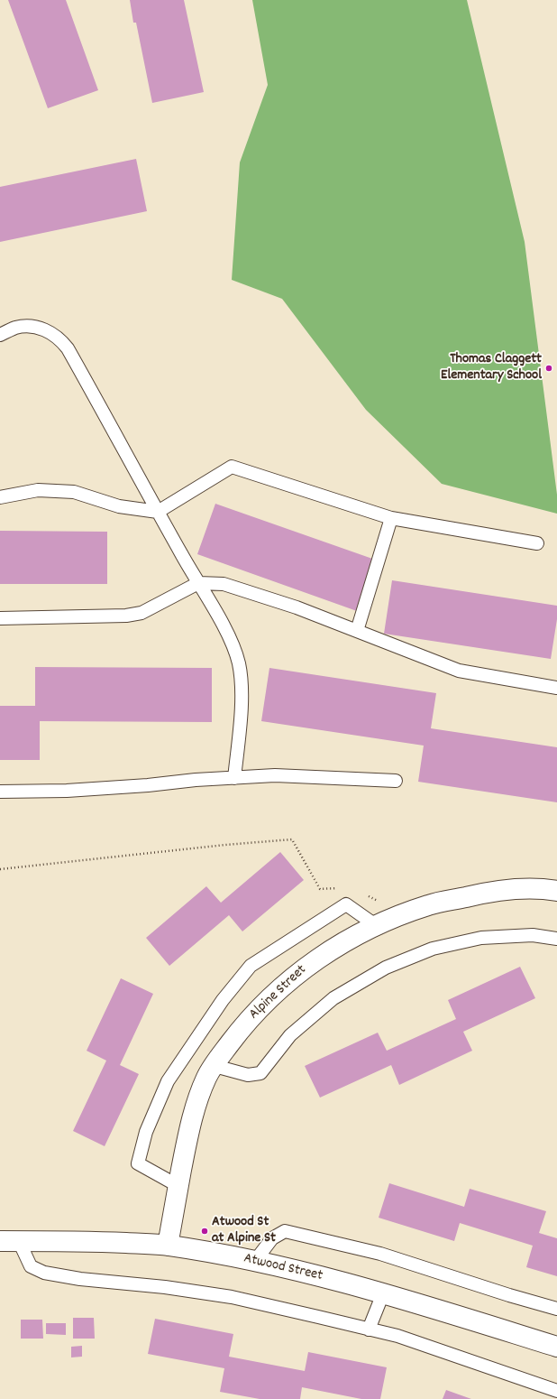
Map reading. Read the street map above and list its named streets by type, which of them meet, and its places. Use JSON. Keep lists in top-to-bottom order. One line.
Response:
{"streets":{"street":["Alpine Street","Atwood Street"]},"crossings":[["Alpine Street","Atwood Street"]],"places":["Thomas Claggett Elementary School","Atwood St at Alpine St"]}
